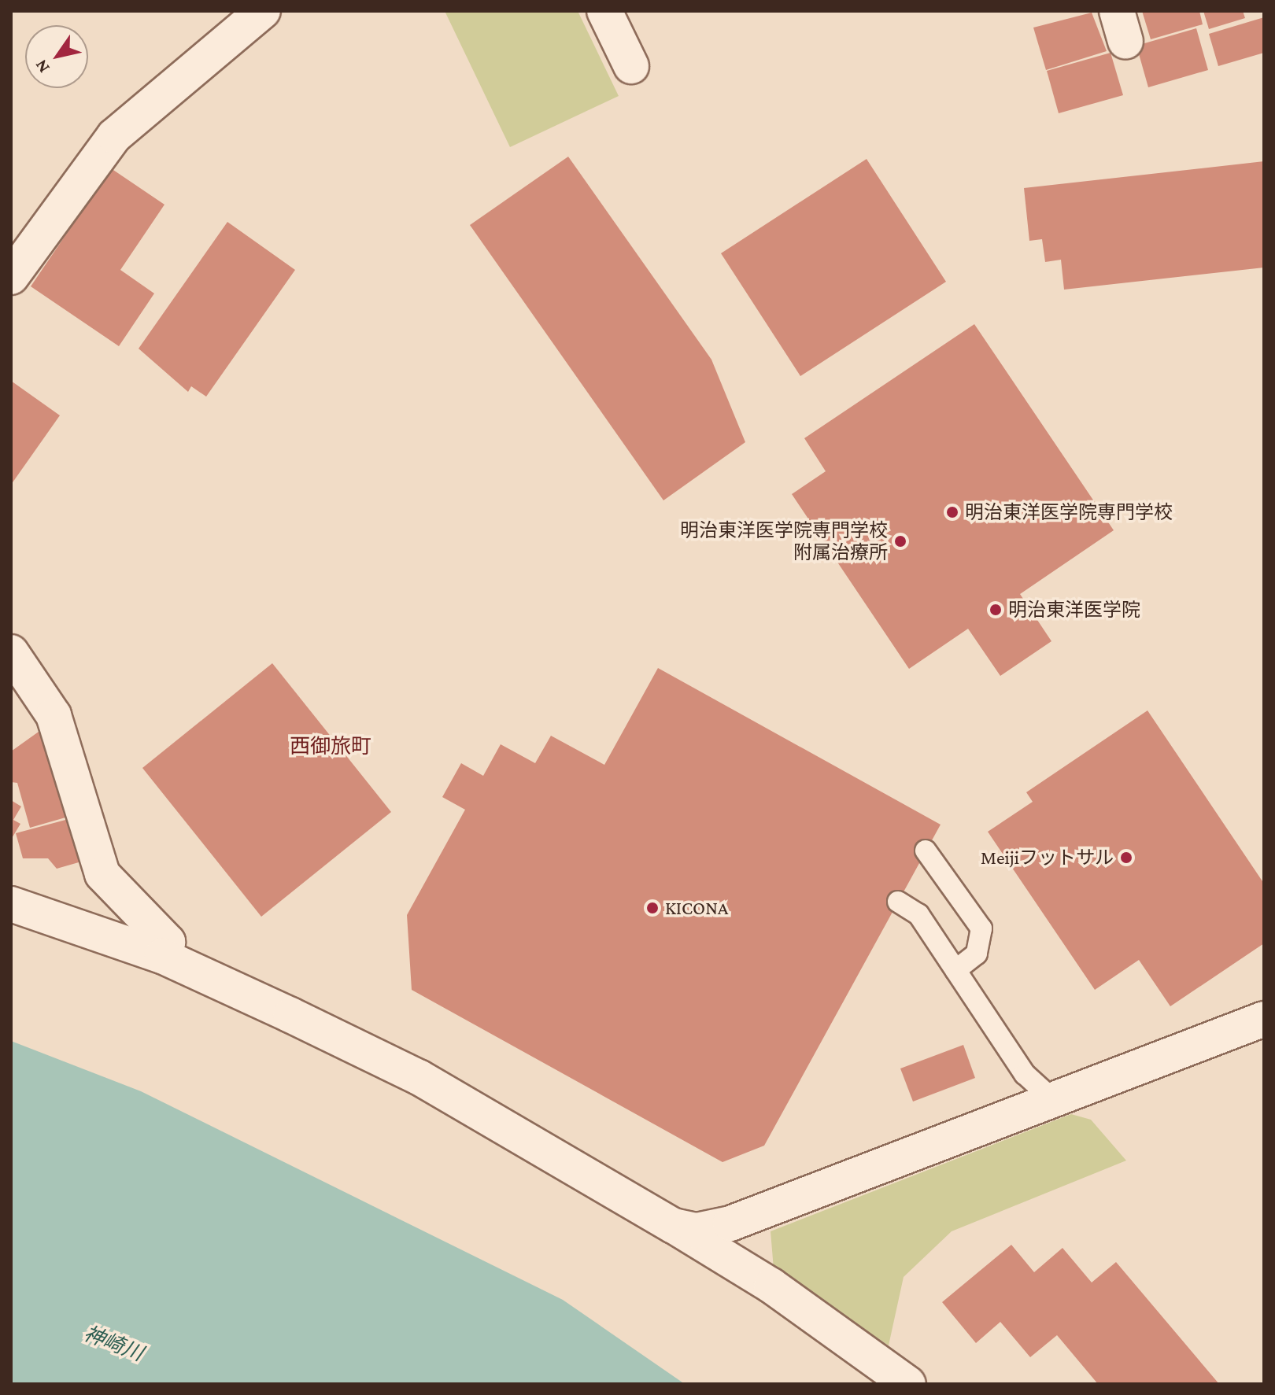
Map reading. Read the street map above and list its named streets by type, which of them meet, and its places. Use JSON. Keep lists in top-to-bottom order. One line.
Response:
{"districts":["西御旅町"],"water":["神崎川"],"places":["明治東洋医学院専門学校","明治東洋医学院専門学校 附属治療所","明治東洋医学院","Meijiフットサル","KICONA"],"north":"bottom left"}
